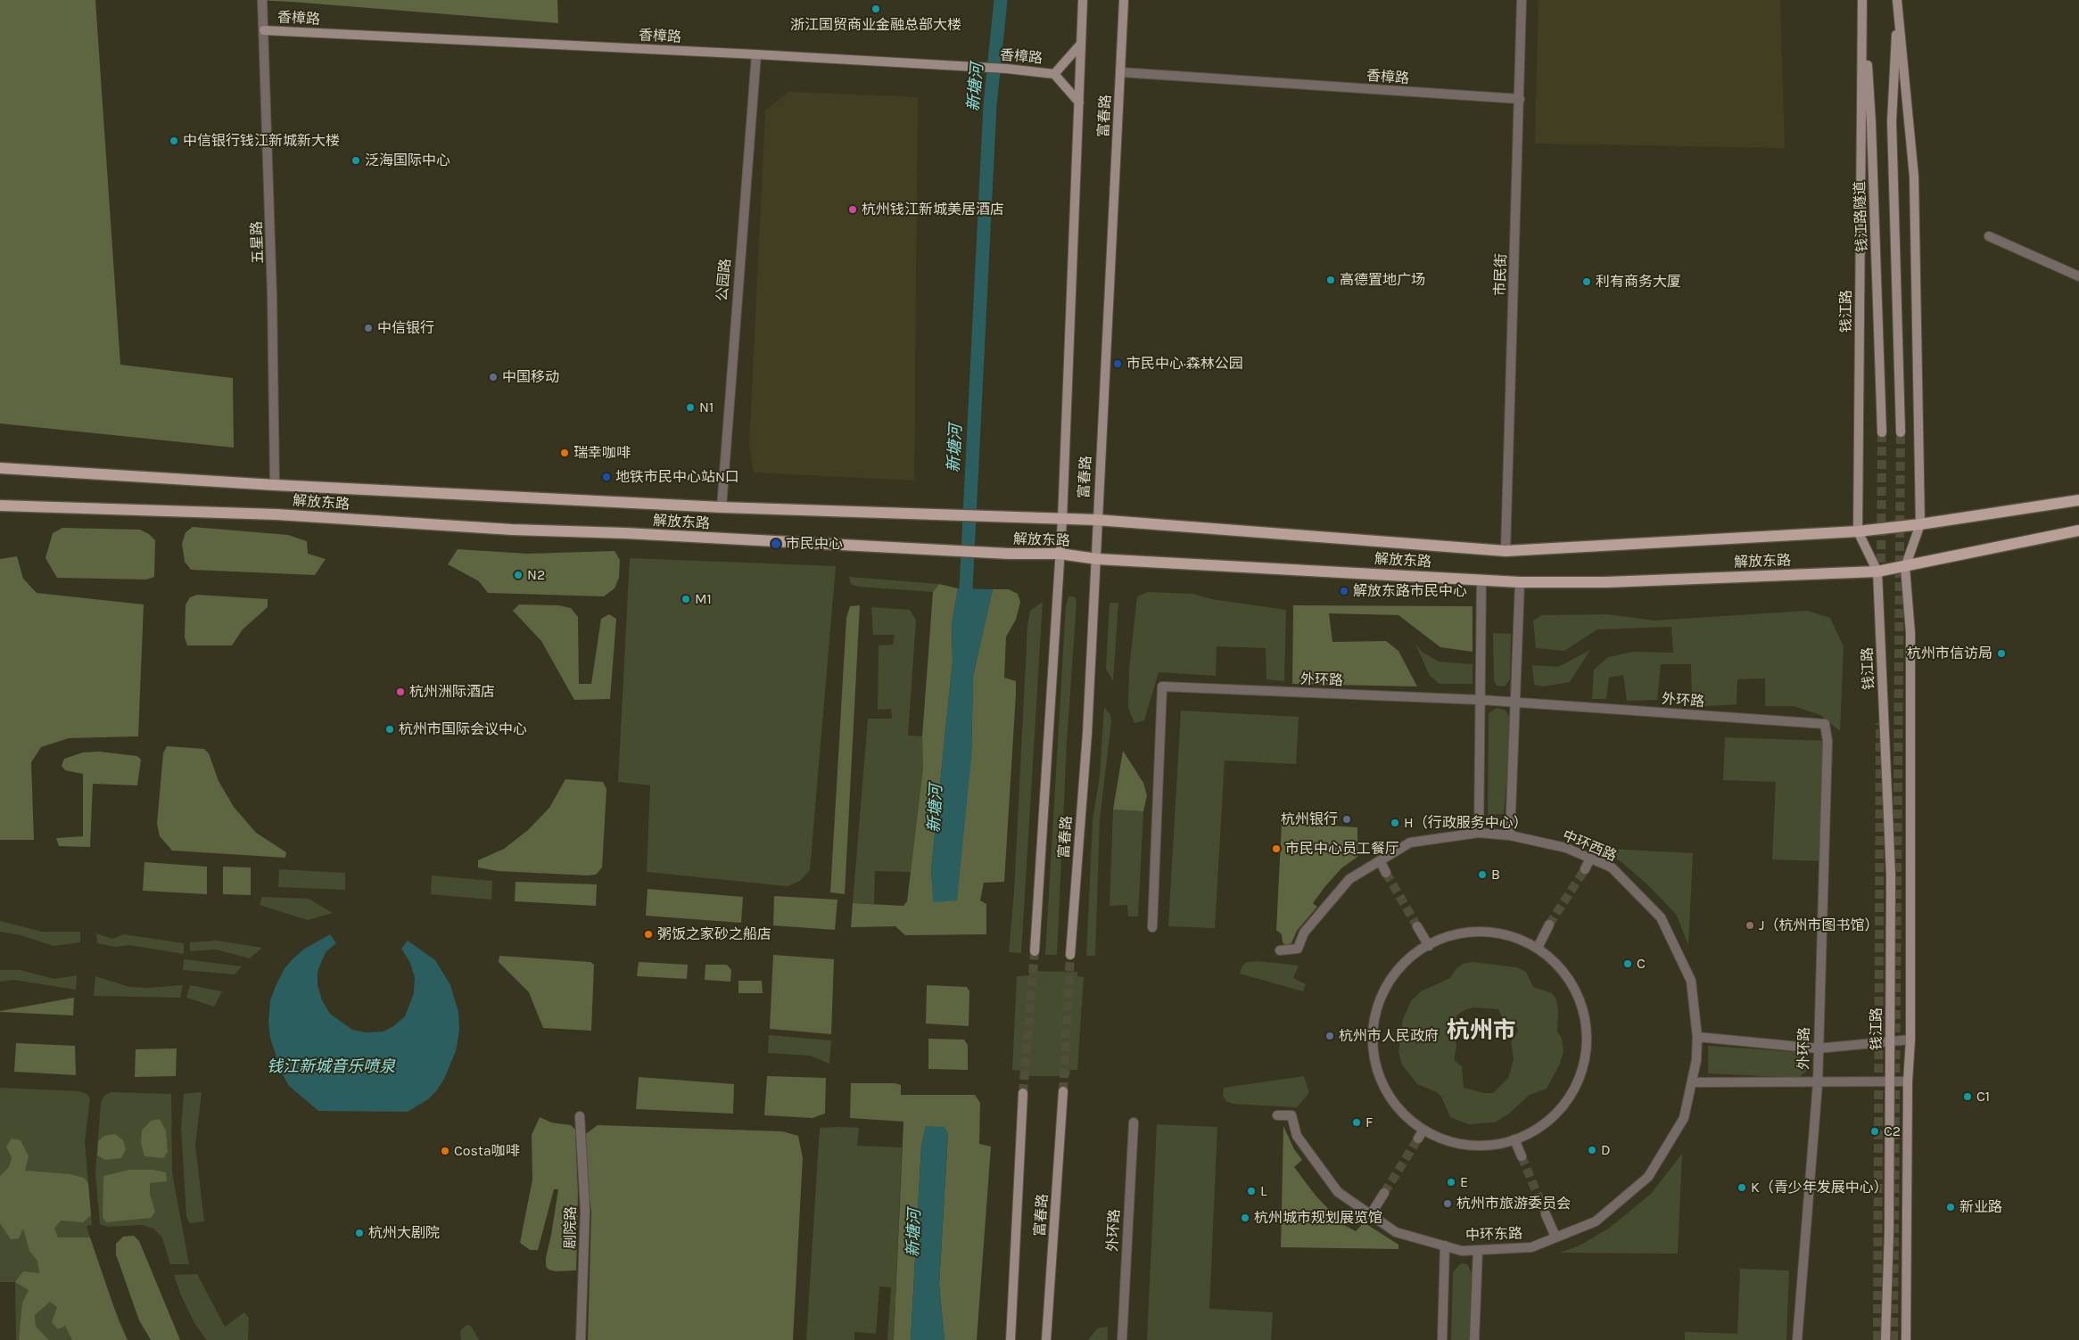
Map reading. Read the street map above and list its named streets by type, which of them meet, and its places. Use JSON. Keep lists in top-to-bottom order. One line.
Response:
{"streets":{"main road":["香樟路","富春路","钱江路隧道","钱江路","解放东路"],"street":["五星路","市民街","公园路","外环路","中环西路","剧院路","中环东路"]},"crossings":[["香樟路","富春路"],["香樟路","五星路"],["香樟路","市民街"],["香樟路","公园路"],["富春路","解放东路"],["钱江路隧道","钱江路"],["五星路","解放东路"],["市民街","解放东路"],["公园路","解放东路"],["钱江路","解放东路"],["中环西路","中环东路"]],"districts":["杭州市"],"water":["新塘河","钱江新城音乐喷泉"],"places":["浙江国贸商业金融总部大楼","中信银行钱江新城新大楼","泛海国际中心","杭州钱江新城美居酒店","高德置地广场","利有商务大厦","中信银行","市民中心·森林公园","中国移动","N1","瑞幸咖啡","地铁市民中心站N口","市民中心","N2","解放东路市民中心","M1","杭州市信访局","杭州洲际酒店","杭州市国际会议中心","杭州银行","H（行政服务中心）","市民中心员工餐厅","B","J（杭州市图书馆）","粥饭之家砂之船店","C","杭州市人民政府","C1","F","C2","D","Costa咖啡","E","K（青少年发展中心）","L","杭州市旅游委员会","新业路","杭州城市规划展览馆","杭州大剧院"]}
